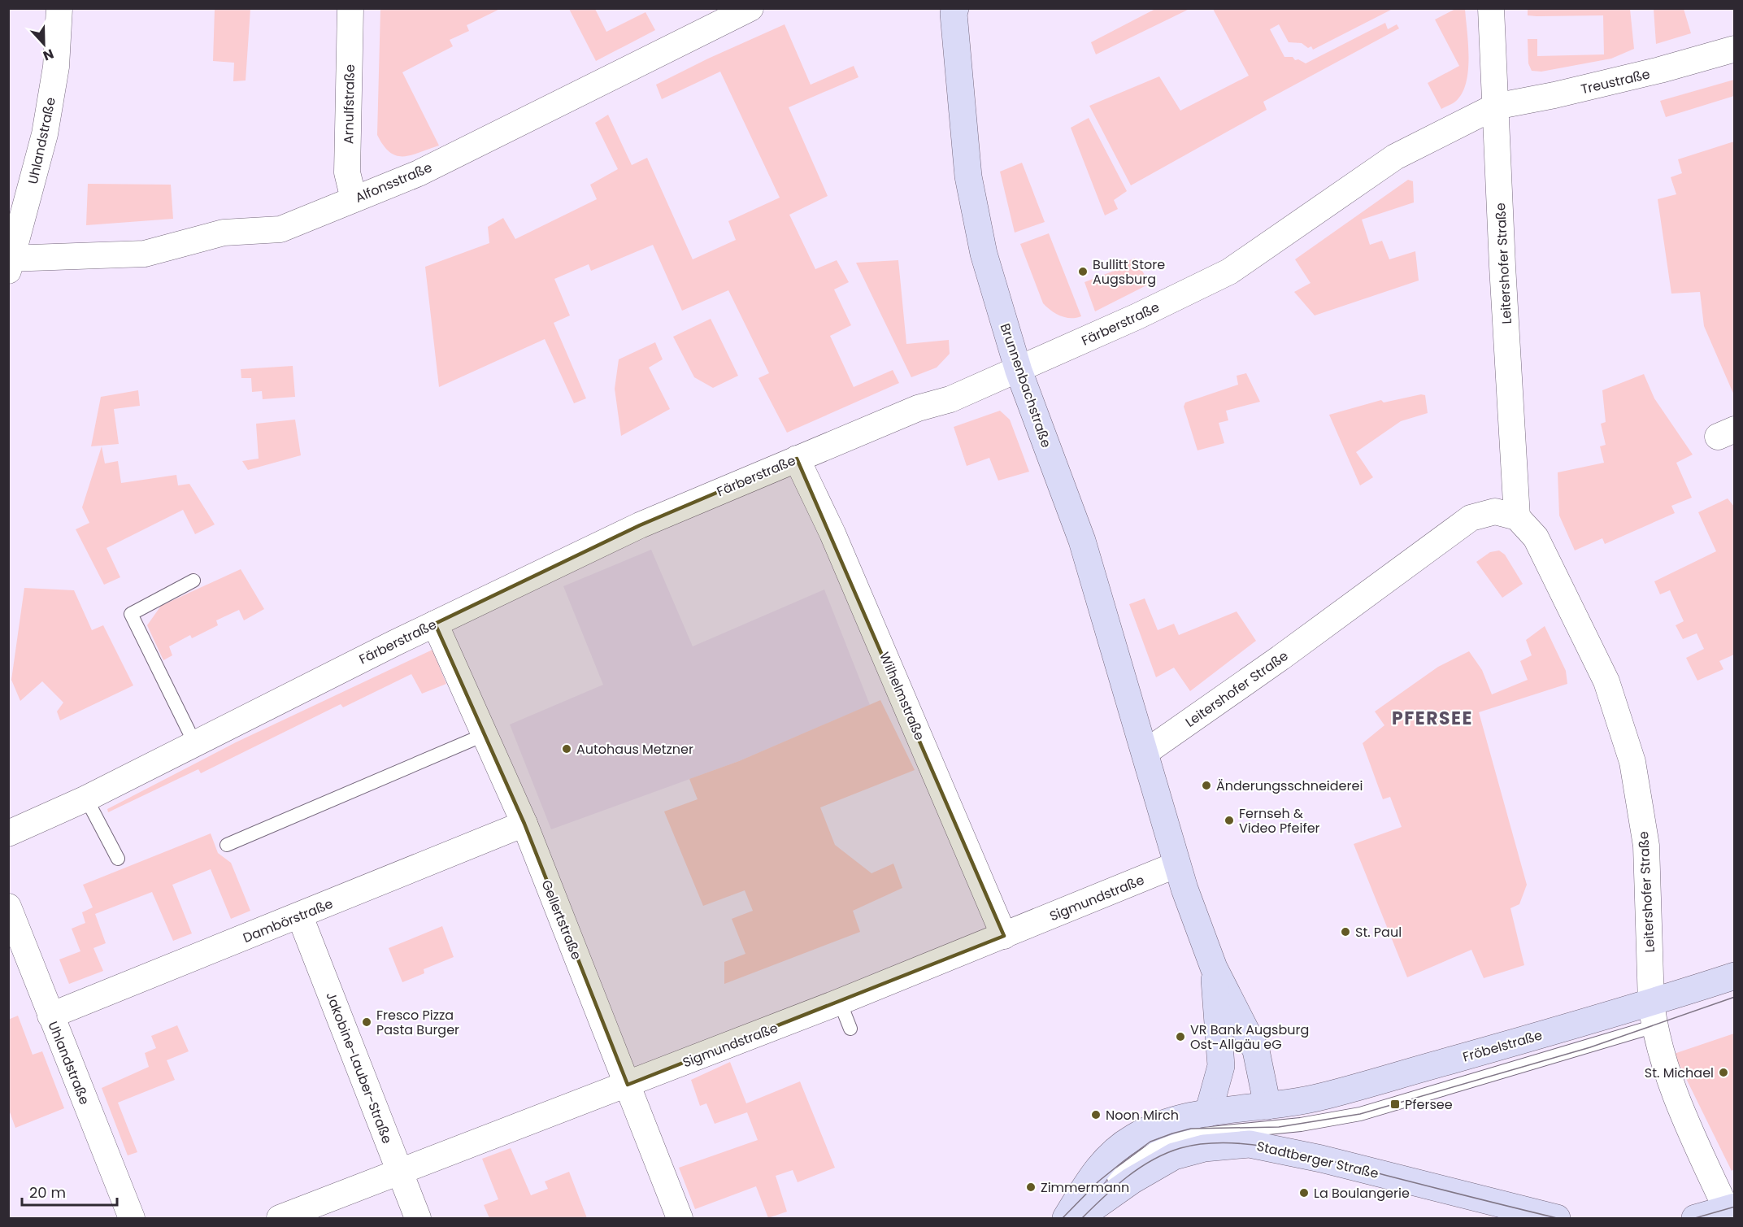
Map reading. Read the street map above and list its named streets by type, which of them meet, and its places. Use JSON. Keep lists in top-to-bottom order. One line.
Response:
{"streets":{"street":["Treustraße","Arnulfstraße","Uhlandstraße","Alfonsstraße","Leitershofer Straße","Färberstraße","Brunnenbachstraße","Wilhelmstraße","Sigmundstraße","Gellertstraße","Dambörstraße","Fröbelstraße","Jakobine-Lauber-Straße","Stadtberger Straße"]},"crossings":[["Treustraße","Leitershofer Straße"],["Treustraße","Färberstraße"],["Arnulfstraße","Alfonsstraße"],["Uhlandstraße","Alfonsstraße"],["Uhlandstraße","Dambörstraße"],["Leitershofer Straße","Färberstraße"],["Leitershofer Straße","Brunnenbachstraße"],["Leitershofer Straße","Fröbelstraße"],["Färberstraße","Brunnenbachstraße"],["Färberstraße","Wilhelmstraße"],["Färberstraße","Gellertstraße"],["Wilhelmstraße","Sigmundstraße"],["Sigmundstraße","Gellertstraße"],["Sigmundstraße","Jakobine-Lauber-Straße"],["Gellertstraße","Dambörstraße"],["Dambörstraße","Jakobine-Lauber-Straße"],["Fröbelstraße","Stadtberger Straße"]],"districts":["PFERSEE"],"places":{"other":["Bullitt Store Augsburg","Autohaus Metzner","Änderungsschneiderei","Fernseh & Video Pfeifer","St. Paul","Fresco Pizza Pasta Burger","VR Bank Augsburg Ost-Allgäu eG","St. Michael","Noon Mirch","Zimmermann","La Boulangerie"],"transit":["Pfersee"]},"scale_bar":"20 m","north":"bottom"}
